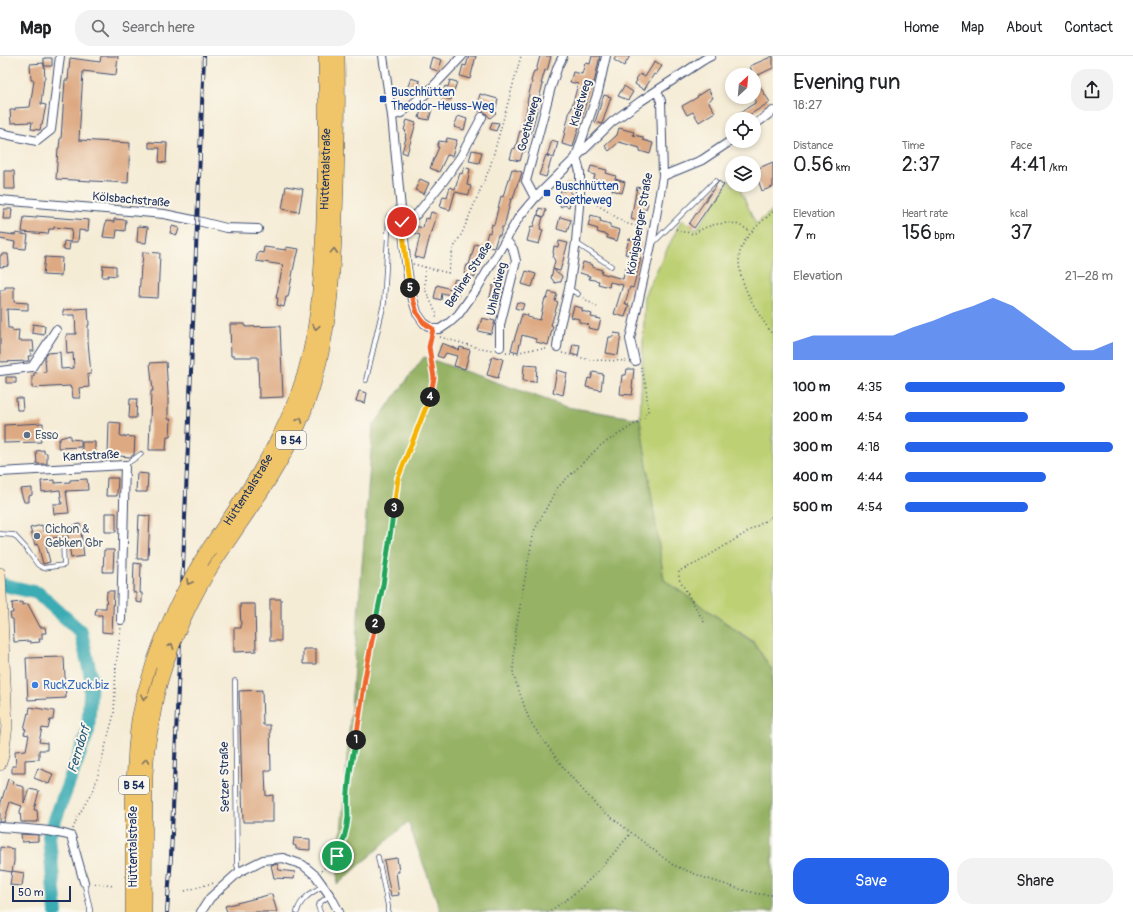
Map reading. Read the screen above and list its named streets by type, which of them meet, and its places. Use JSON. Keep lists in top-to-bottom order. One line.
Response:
{"streets":{"highway":["Hüttentalstraße","B 54"],"street":["Kleistweg","Goetheweg","Kölsbachstraße","Königsberger Straße","Berliner Straße","Uhlandweg","Kantstraße"],"lane":["Setzer Straße"]},"crossings":[["Kleistweg","Berliner Straße"],["Goetheweg","Berliner Straße"],["Königsberger Straße","Berliner Straße"],["Berliner Straße","Uhlandweg"]],"water":["Ferndorf"],"places":{"transit":["Buschhütten Theodor-Heuss-Weg","Buschhütten Goetheweg"],"other":["Esso","Cichon & Gebken Gbr","RuckZuck.biz"]},"scale_bar":"50 m","north":"top right","page":{"header":"Map","search":"Search here","nav":["Home","Map","About","Contact"],"heading":["Evening run","18:27"],"stats":[["Distance","0.56 km"],["Time","2:37"],["Pace","4:41 /km"],["Elevation","7 m"],["Heart rate","156 bpm"],["kcal","37"]],"chart":["Elevation","21–28 m"],"pins":["5","4","3","2","1"],"list":[{"name":"100 m","note":"4:35"},{"name":"200 m","note":"4:54"},{"name":"300 m","note":"4:18"},{"name":"400 m","note":"4:44"},{"name":"500 m","note":"4:54"}],"buttons":["Save","Share"],"scale":"50 m"}}
